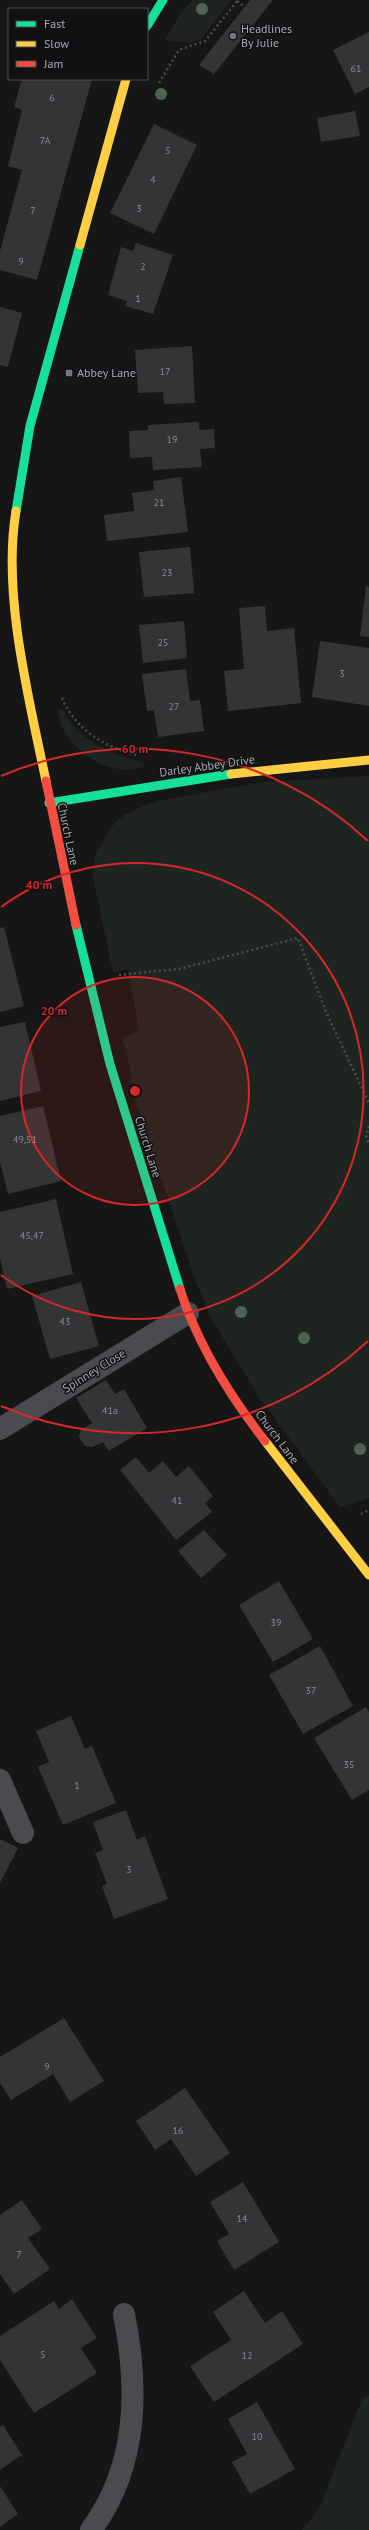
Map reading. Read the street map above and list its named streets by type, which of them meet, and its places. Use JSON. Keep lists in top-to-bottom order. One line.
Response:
{"streets":{"street":["Darley Abbey Drive","Church Lane","Spinney Close"]},"crossings":[["Darley Abbey Drive","Church Lane"],["Church Lane","Spinney Close"]],"places":{"other":["Headlines By Julie"],"transit":["Abbey Lane"]},"house_numbers":["61","6","7A","5","4","3","7","9","2","1","17","19","21","23","25","3","27","49,51","45,47","43","41a","41","39","37","35","1","3","9","16","14","7","5","12","10"],"legend":["Fast","Slow","Jam"],"rings":["60 m","40 m","20 m"]}
